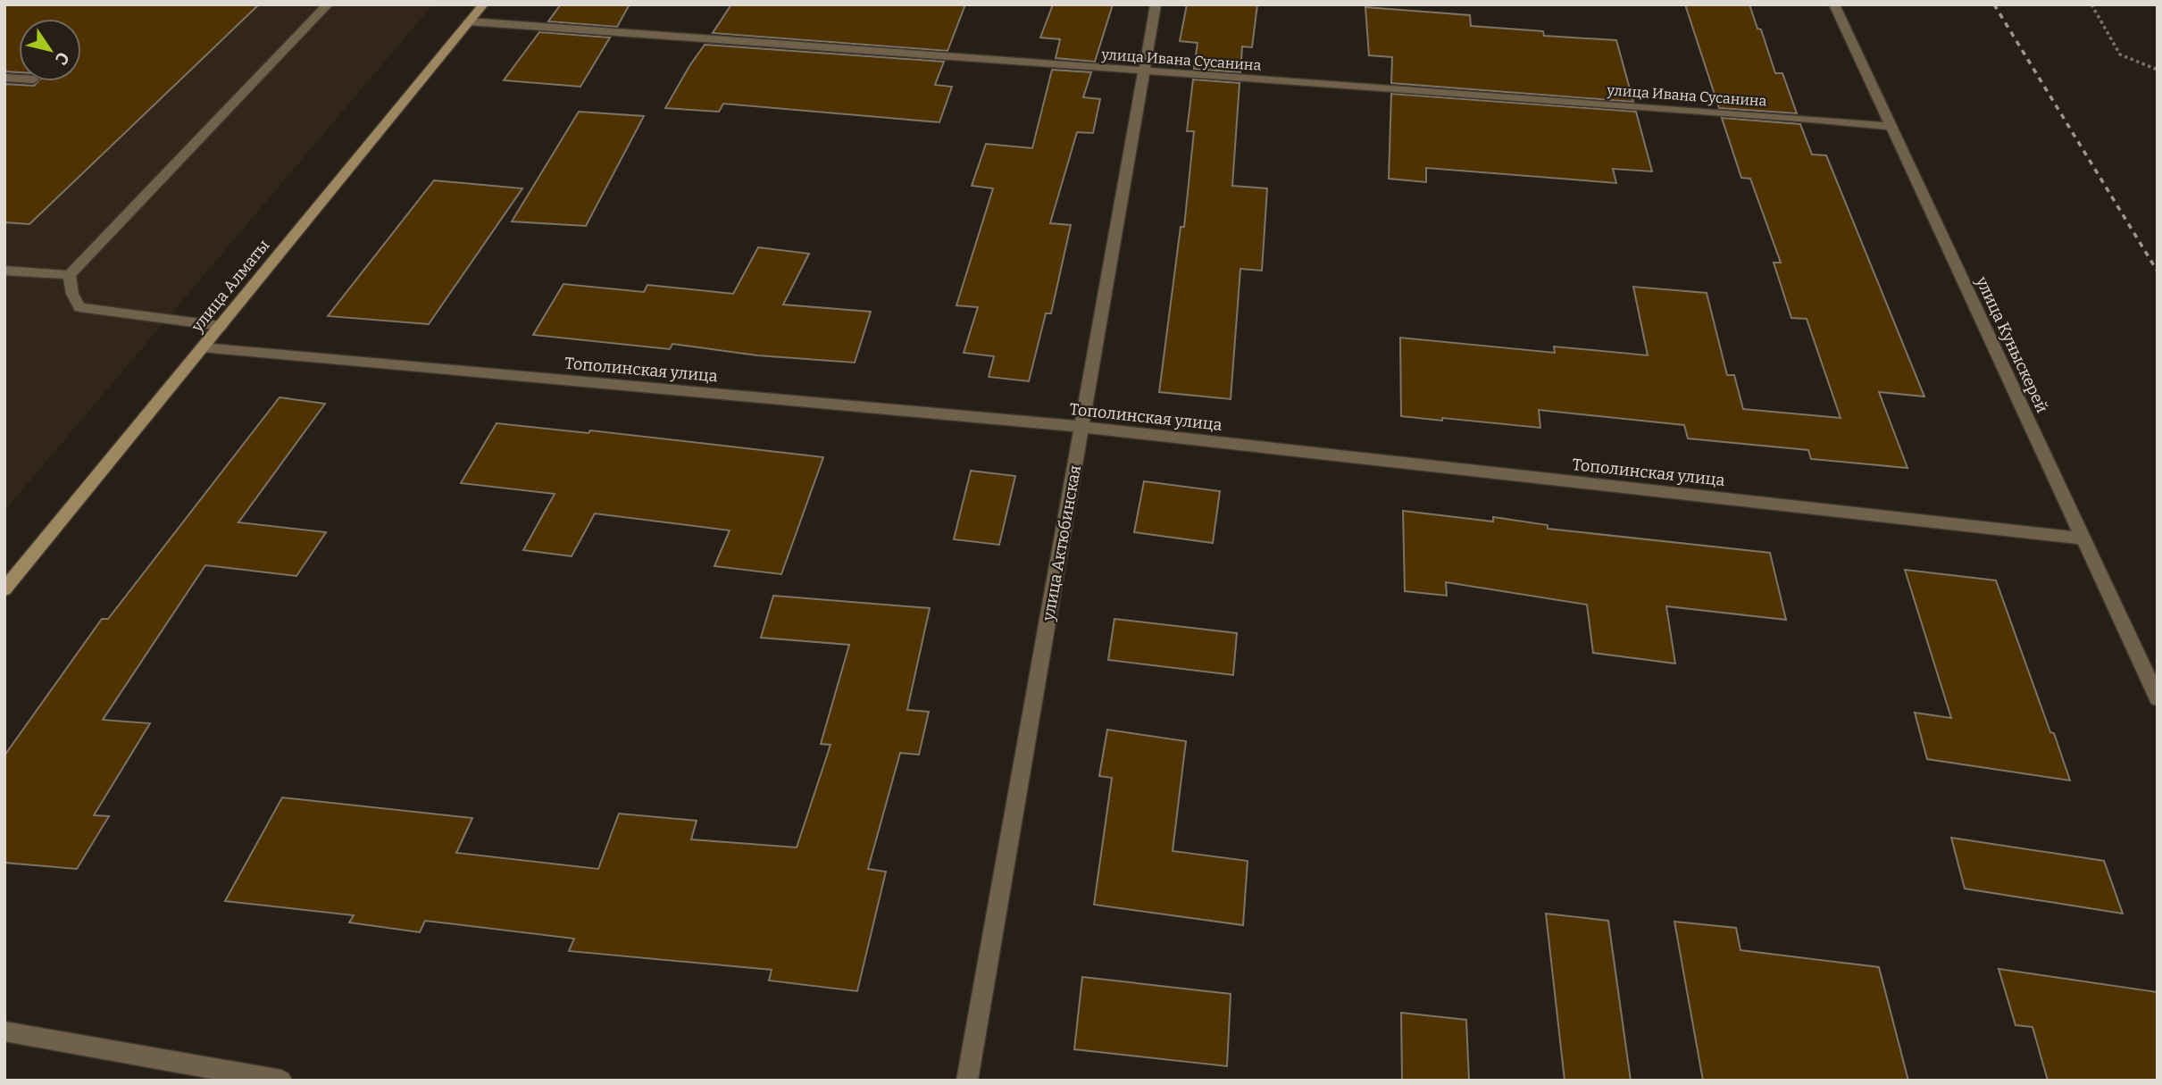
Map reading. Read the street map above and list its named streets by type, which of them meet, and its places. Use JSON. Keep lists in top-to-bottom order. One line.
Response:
{"streets":{"street":["улица Ивана Сусанина","улица Алматы","улица Куныскерей","Тополинская улица","улица Актюбинская"]},"crossings":[["улица Ивана Сусанина","улица Алматы"],["улица Ивана Сусанина","улица Куныскерей"],["улица Ивана Сусанина","улица Актюбинская"],["улица Алматы","Тополинская улица"],["улица Куныскерей","Тополинская улица"],["Тополинская улица","улица Актюбинская"]],"north":"bottom right"}
